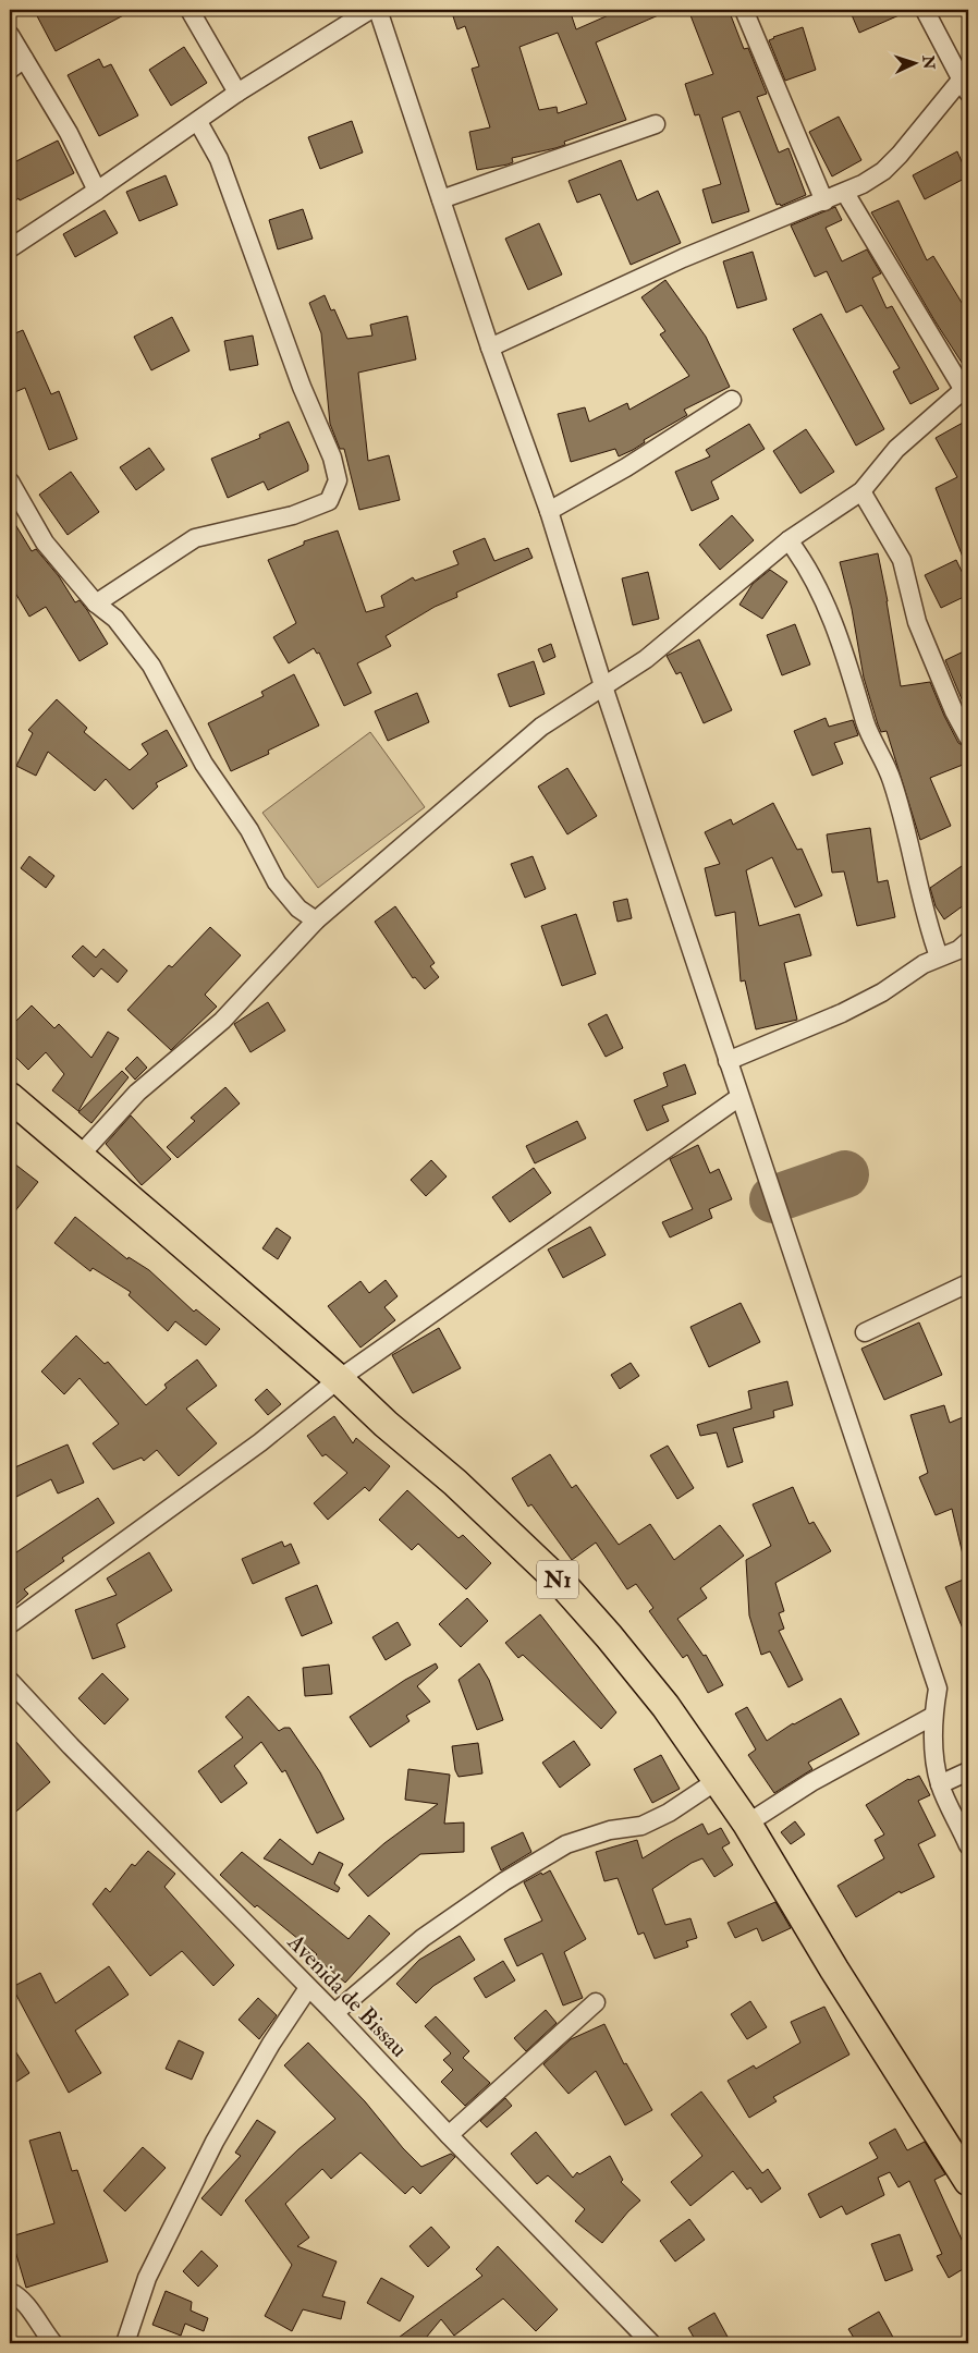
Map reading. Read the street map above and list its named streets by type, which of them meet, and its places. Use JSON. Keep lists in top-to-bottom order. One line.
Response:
{"streets":{"main road":["N1"],"street":["Avenida de Bissau"]},"north":"right"}
